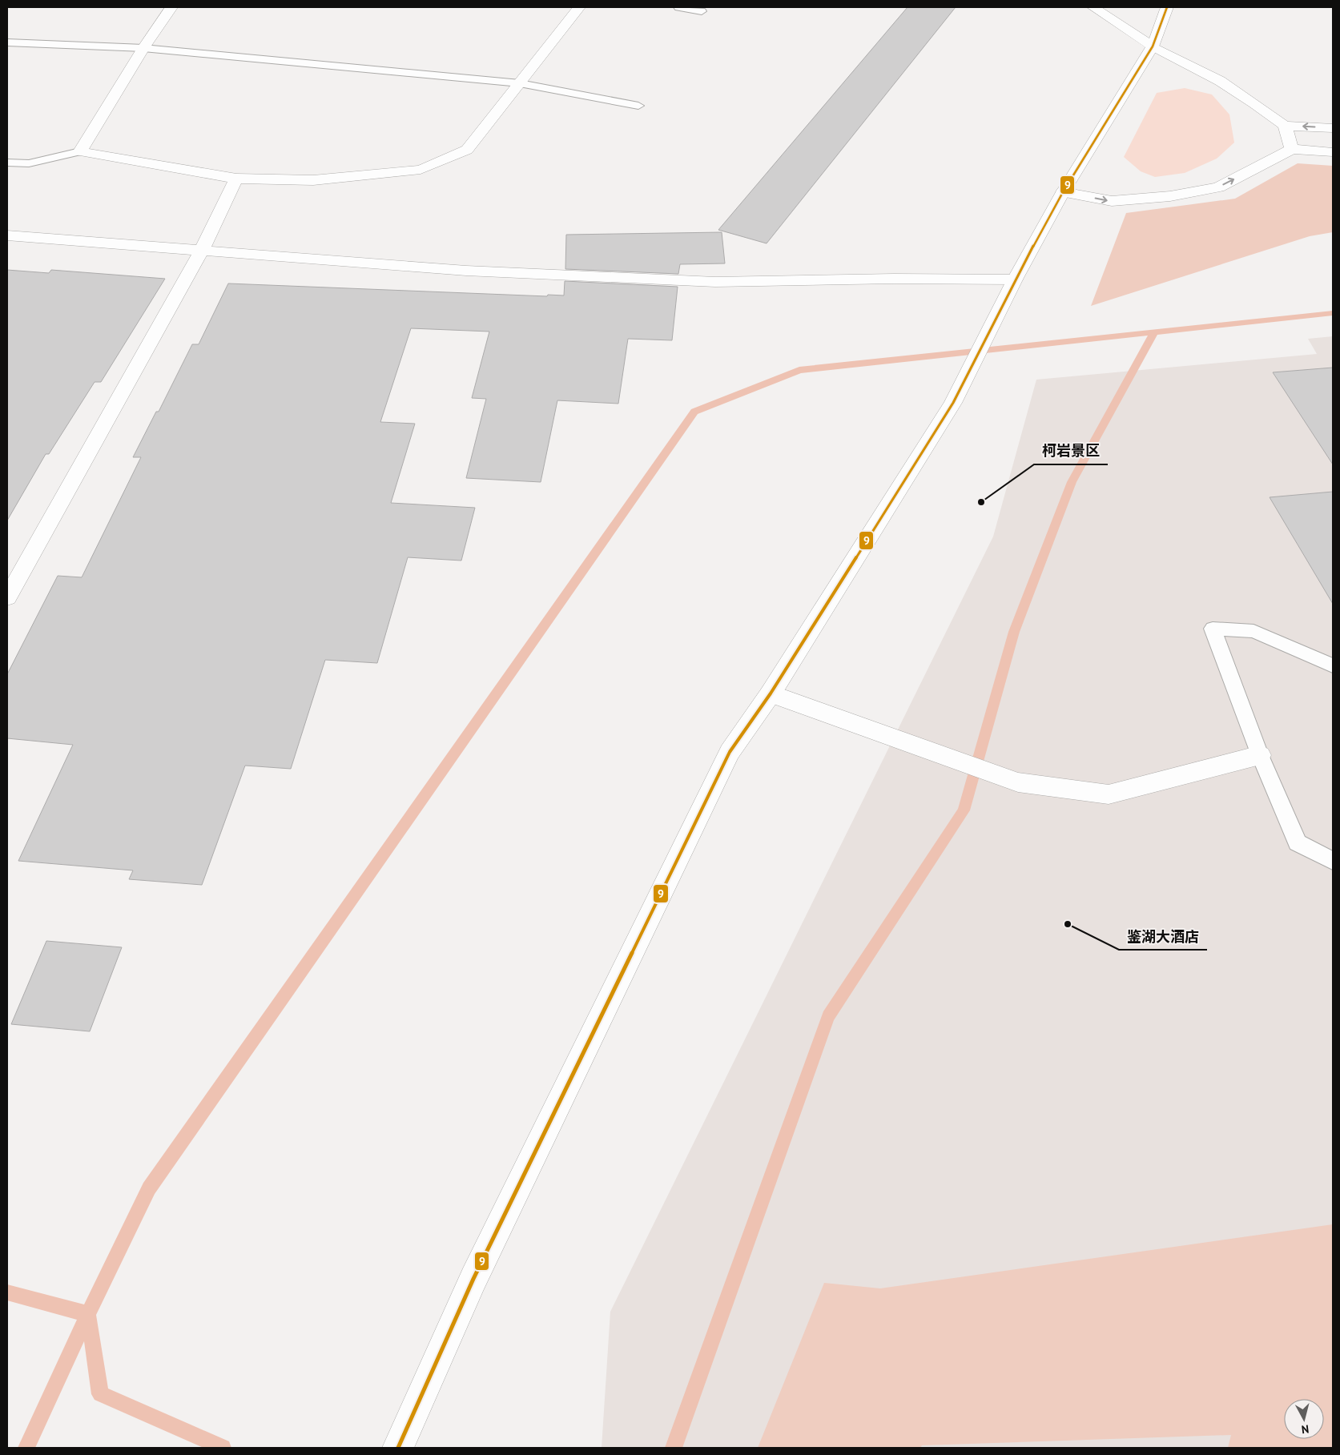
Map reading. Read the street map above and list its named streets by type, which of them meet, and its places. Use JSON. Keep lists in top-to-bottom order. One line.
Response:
{"places":["柯岩景区","鉴湖大酒店"],"lines":["transit line 9"],"north":"bottom"}
